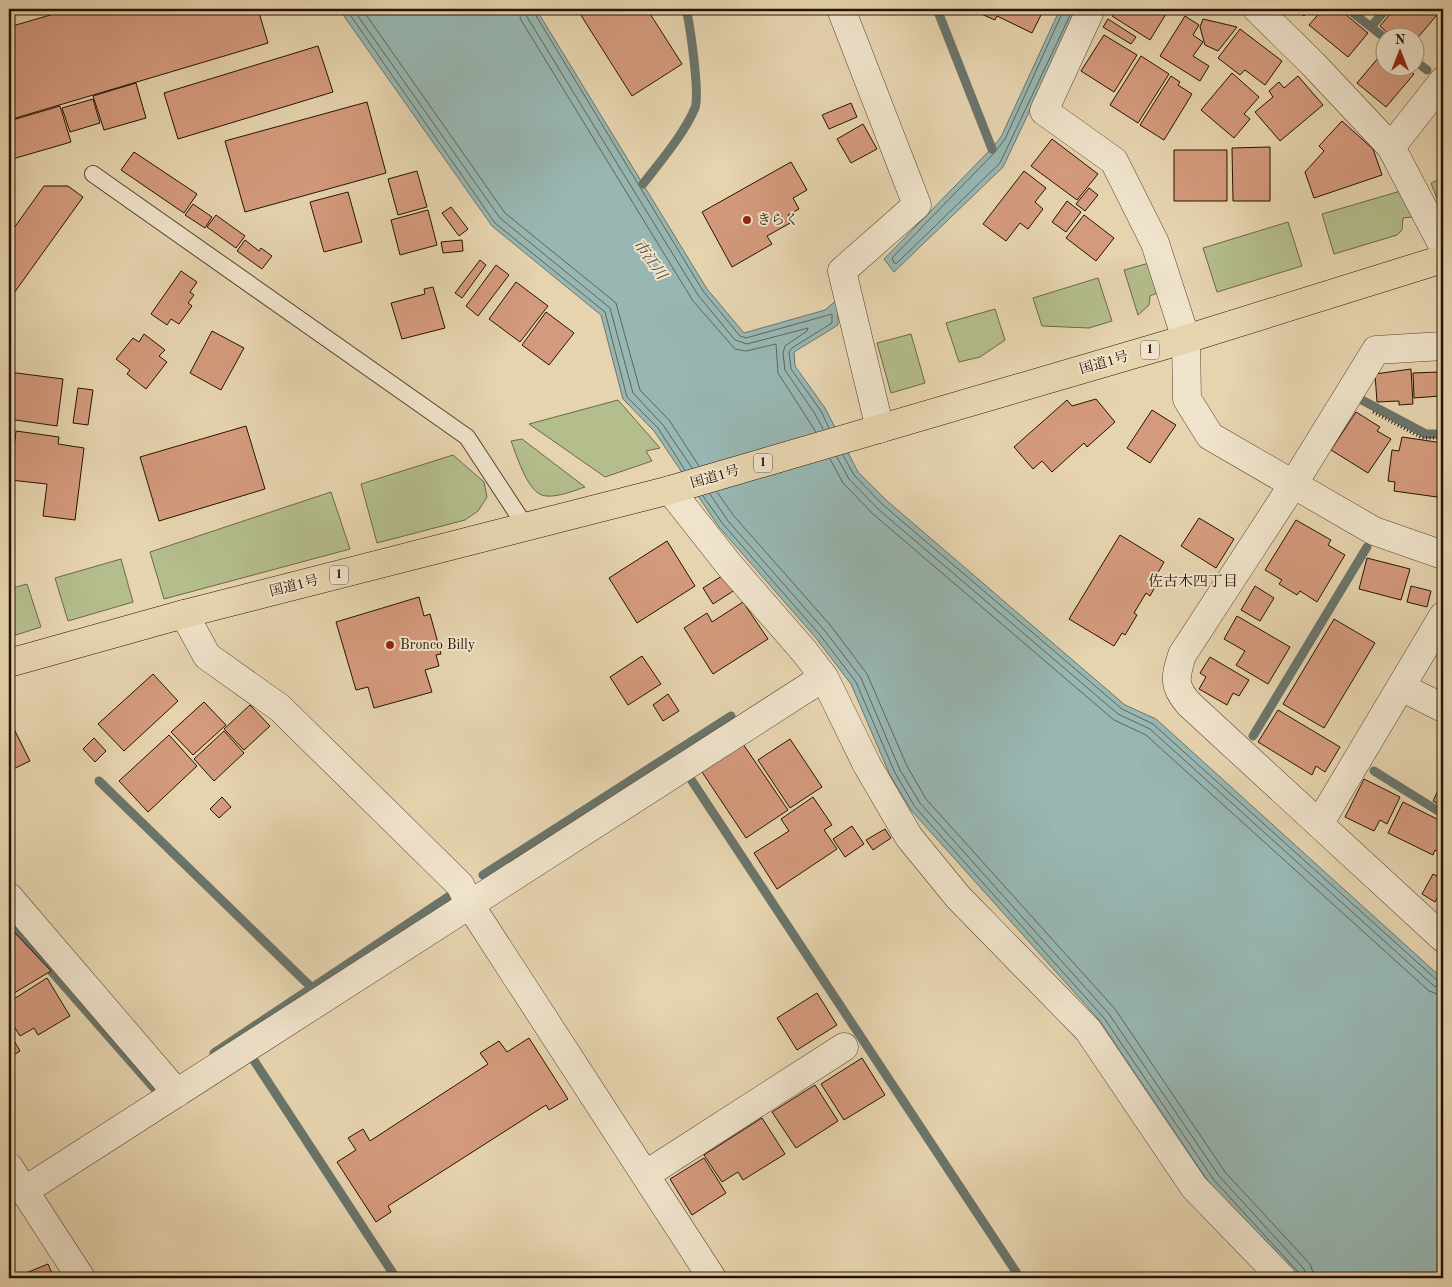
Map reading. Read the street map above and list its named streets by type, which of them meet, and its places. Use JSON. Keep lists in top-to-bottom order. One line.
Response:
{"streets":{"highway":["1","国道1号"]},"districts":["佐古木四丁目"],"water":["市江川"],"places":["きらく","Bronco Billy"],"north":"top"}
